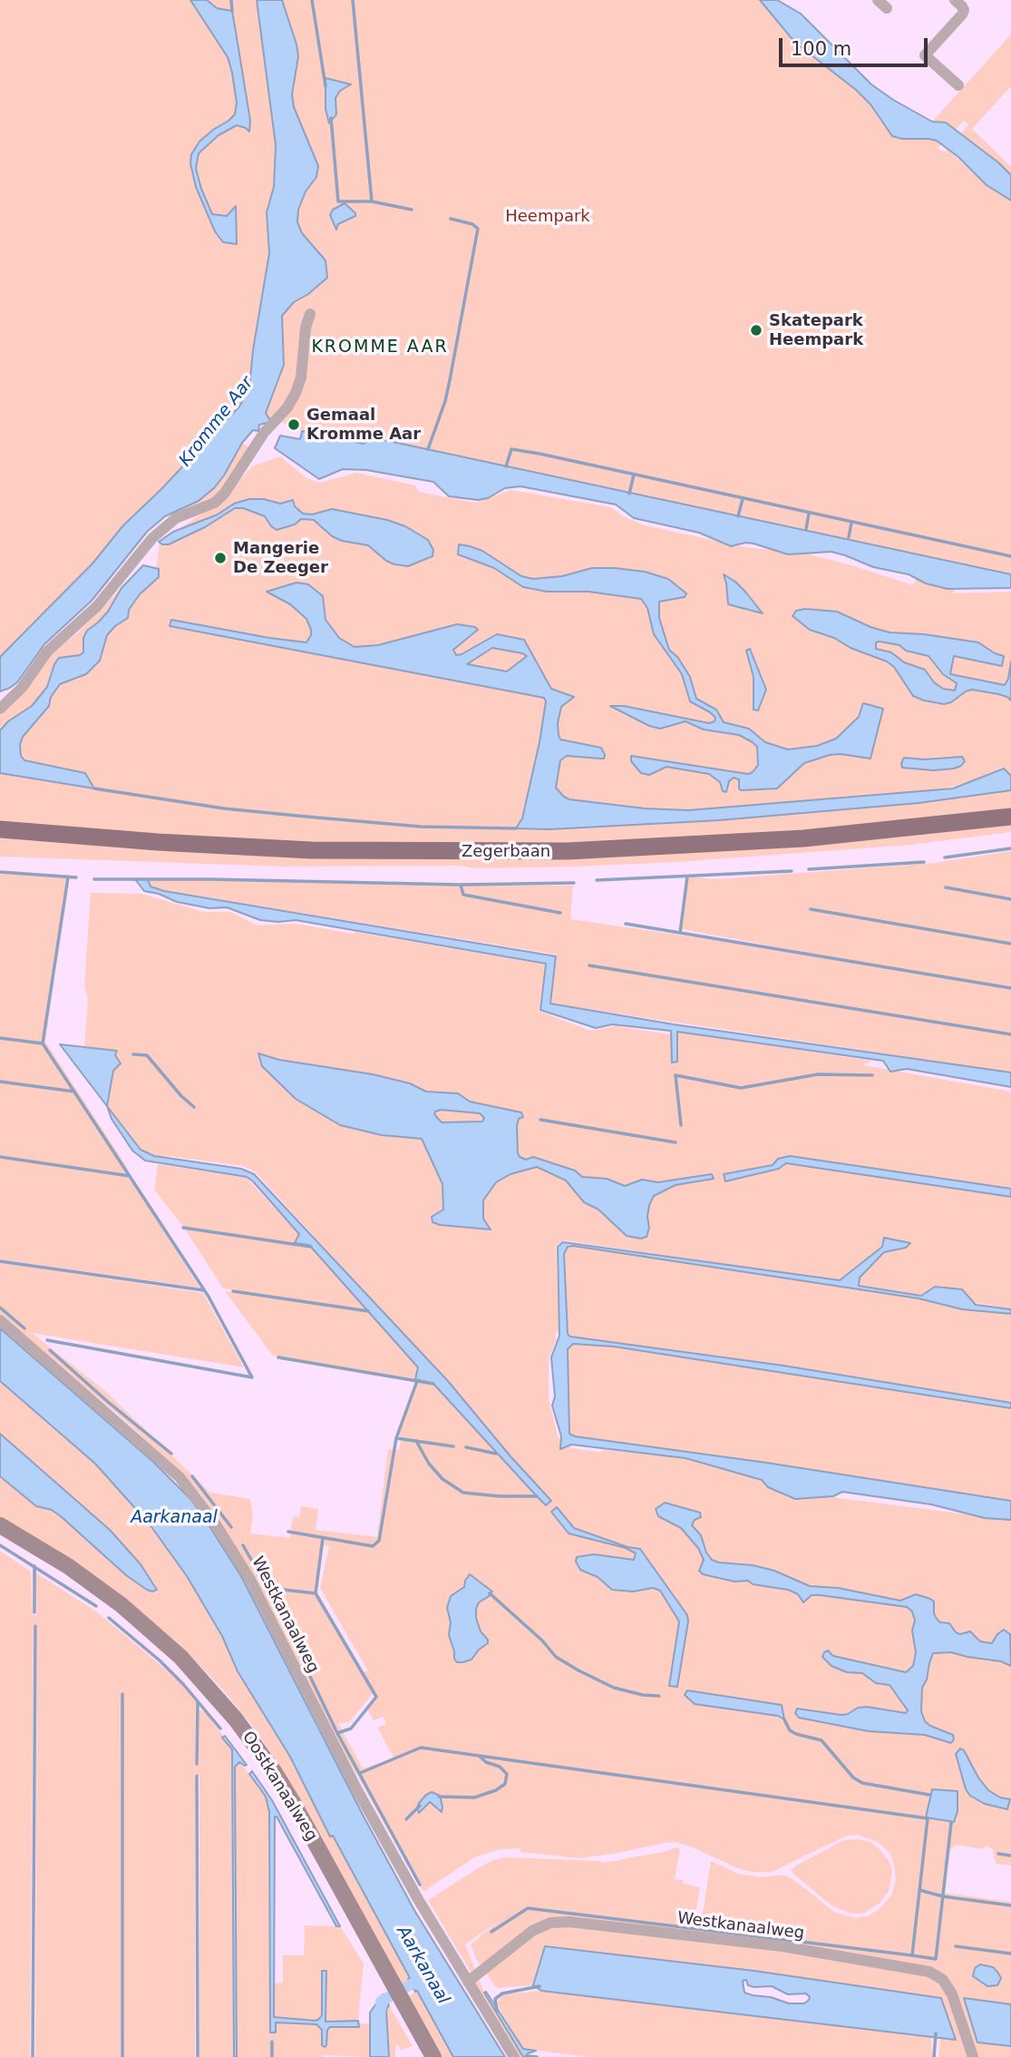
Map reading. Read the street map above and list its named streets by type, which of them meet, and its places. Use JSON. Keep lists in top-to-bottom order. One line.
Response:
{"streets":{"main road":["Zegerbaan","Oostkanaalweg"],"street":["Westkanaalweg"]},"districts":["KROMME AAR"],"water":["Kromme Aar","Aarkanaal"],"parks":["Heempark"],"places":["Skatepark Heempark","Gemaal Kromme Aar","Mangerie De Zeeger"],"scale_bar":"100 m"}
